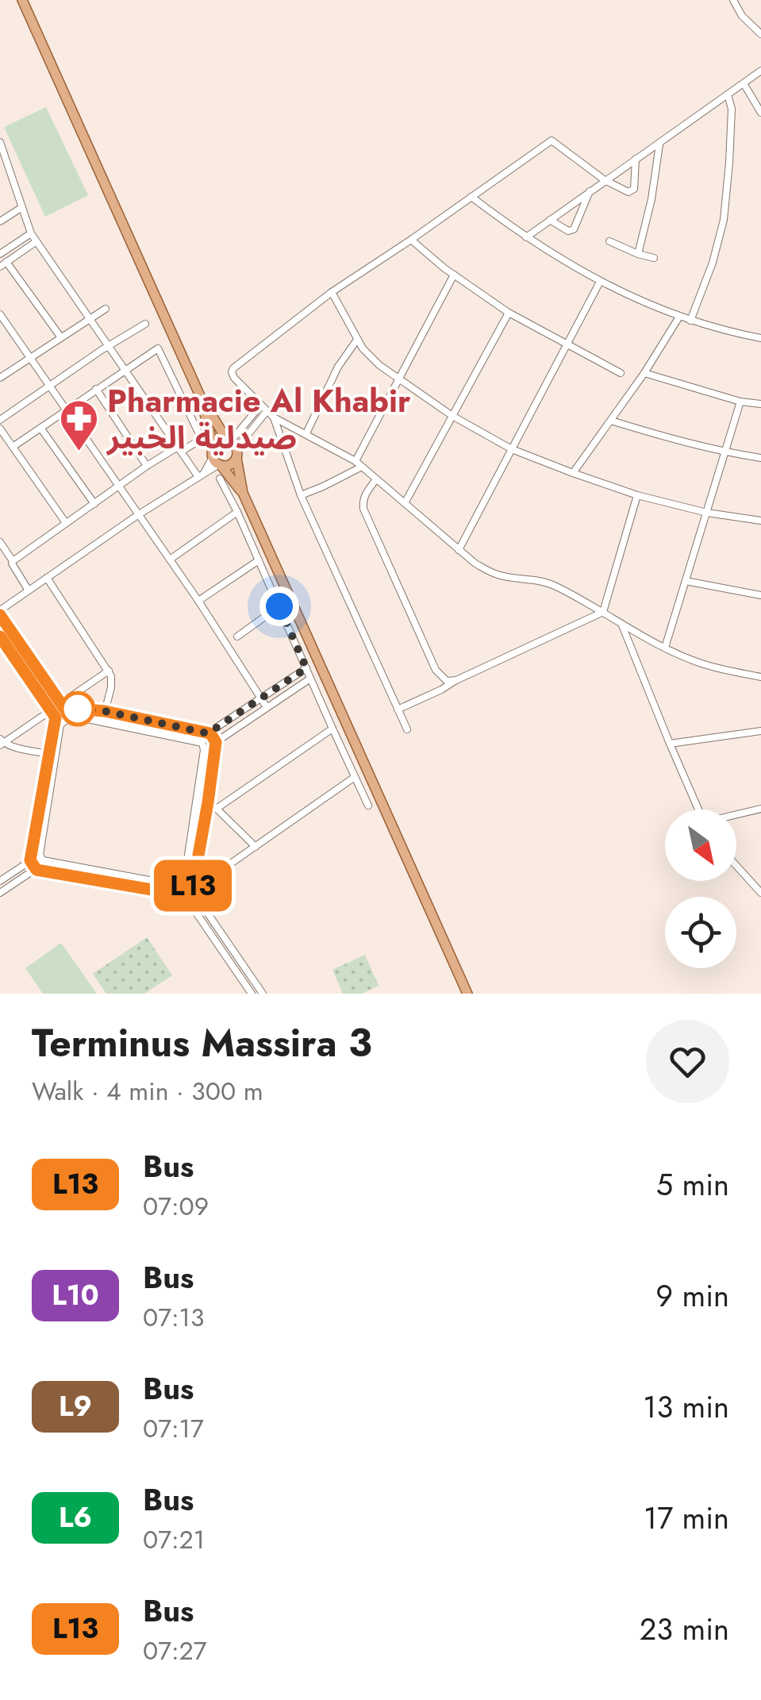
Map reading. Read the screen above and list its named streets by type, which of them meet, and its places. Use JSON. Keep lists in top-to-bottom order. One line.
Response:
{"places":{"pharmacy":["Pharmacie Al Khabir صيدلية الخبير"]},"lines":["bus line L13"],"north":"bottom right","page":{"on_map":"L13","heading":["Terminus Massira 3","Walk · 4 min · 300 m"],"list":[{"mark":"L13","name":"Bus","note":"07:09","value":"5 min"},{"mark":"L10","name":"Bus","note":"07:13","value":"9 min"},{"mark":"L9","name":"Bus","note":"07:17","value":"13 min"},{"mark":"L6","name":"Bus","note":"07:21","value":"17 min"},{"mark":"L13","name":"Bus","note":"07:27","value":"23 min"}]}}
